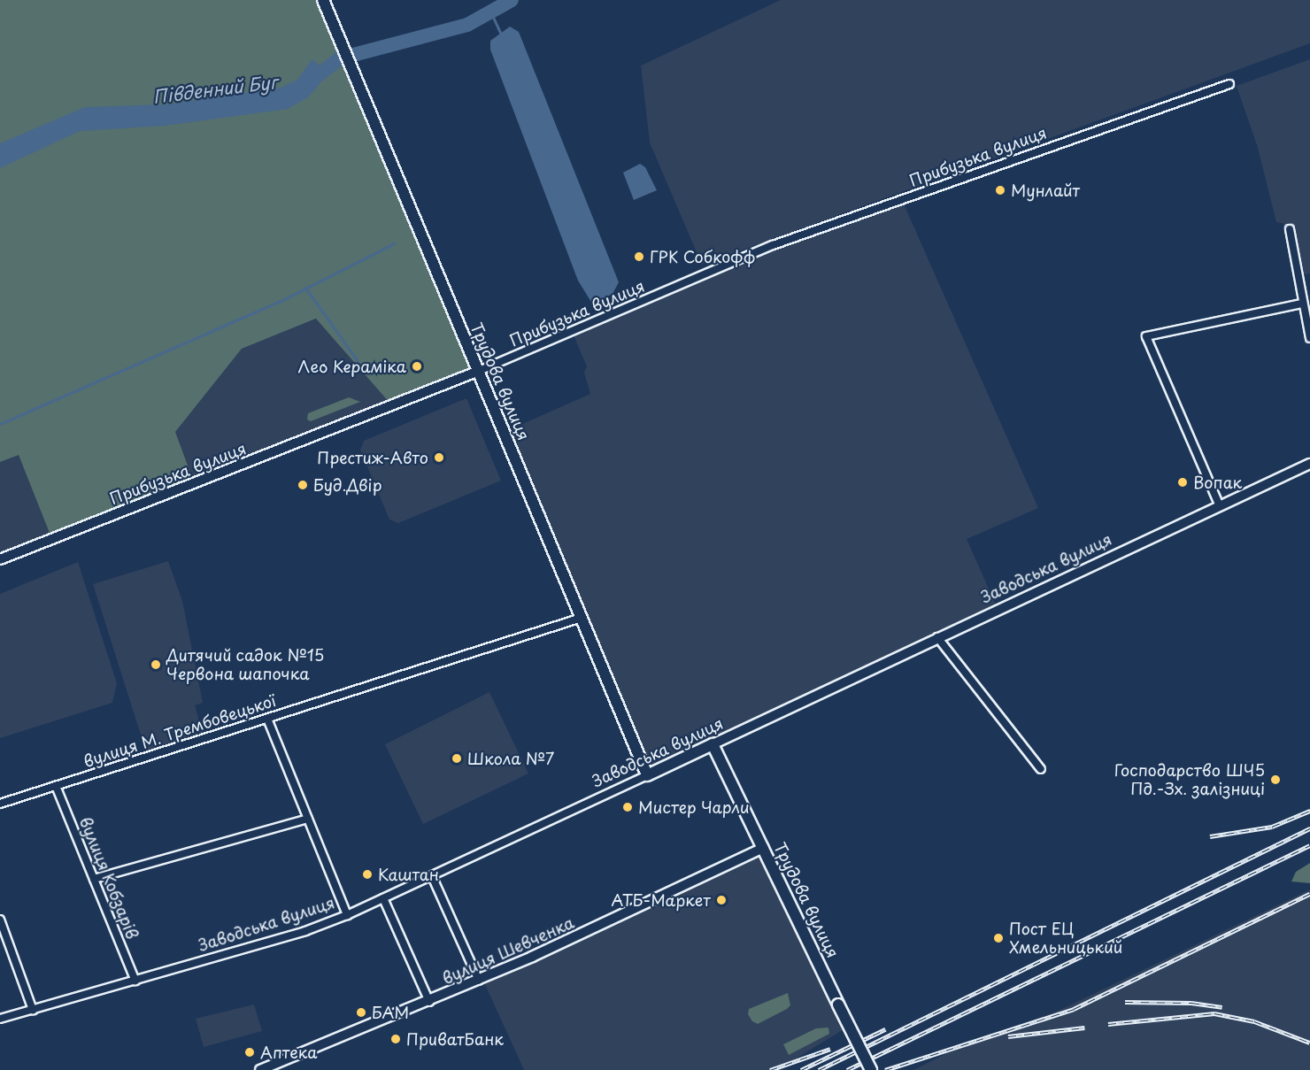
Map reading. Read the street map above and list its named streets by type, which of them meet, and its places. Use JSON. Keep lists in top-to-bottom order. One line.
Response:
{"streets":{"main road":["Трудова вулиця","Заводська вулиця"],"street":["Прибузька вулиця","вулиця М. Трембовецької","вулиця Кобзарів","вулиця Шевченка"]},"crossings":[["Прибузька вулиця","Трудова вулиця"],["Трудова вулиця","Заводська вулиця"],["Трудова вулиця","вулиця М. Трембовецької"],["Трудова вулиця","вулиця Шевченка"],["Заводська вулиця","вулиця Кобзарів"],["вулиця М. Трембовецької","вулиця Кобзарів"]],"water":["Південний Буг"],"places":["Мунлайт","ГРК Собкофф","Лео Кераміка","Престиж-Авто","Вопак","Буд.Двір","Дитячий садок №15 Червона шапочка","Школа №7","Господарство ШЧ5 Пд.-Зх. залізниці","Мистер Чарли","Каштан","АТБ-Маркет","Пост ЕЦ Хмельницький","БАМ","ПриватБанк","Аптека"]}
